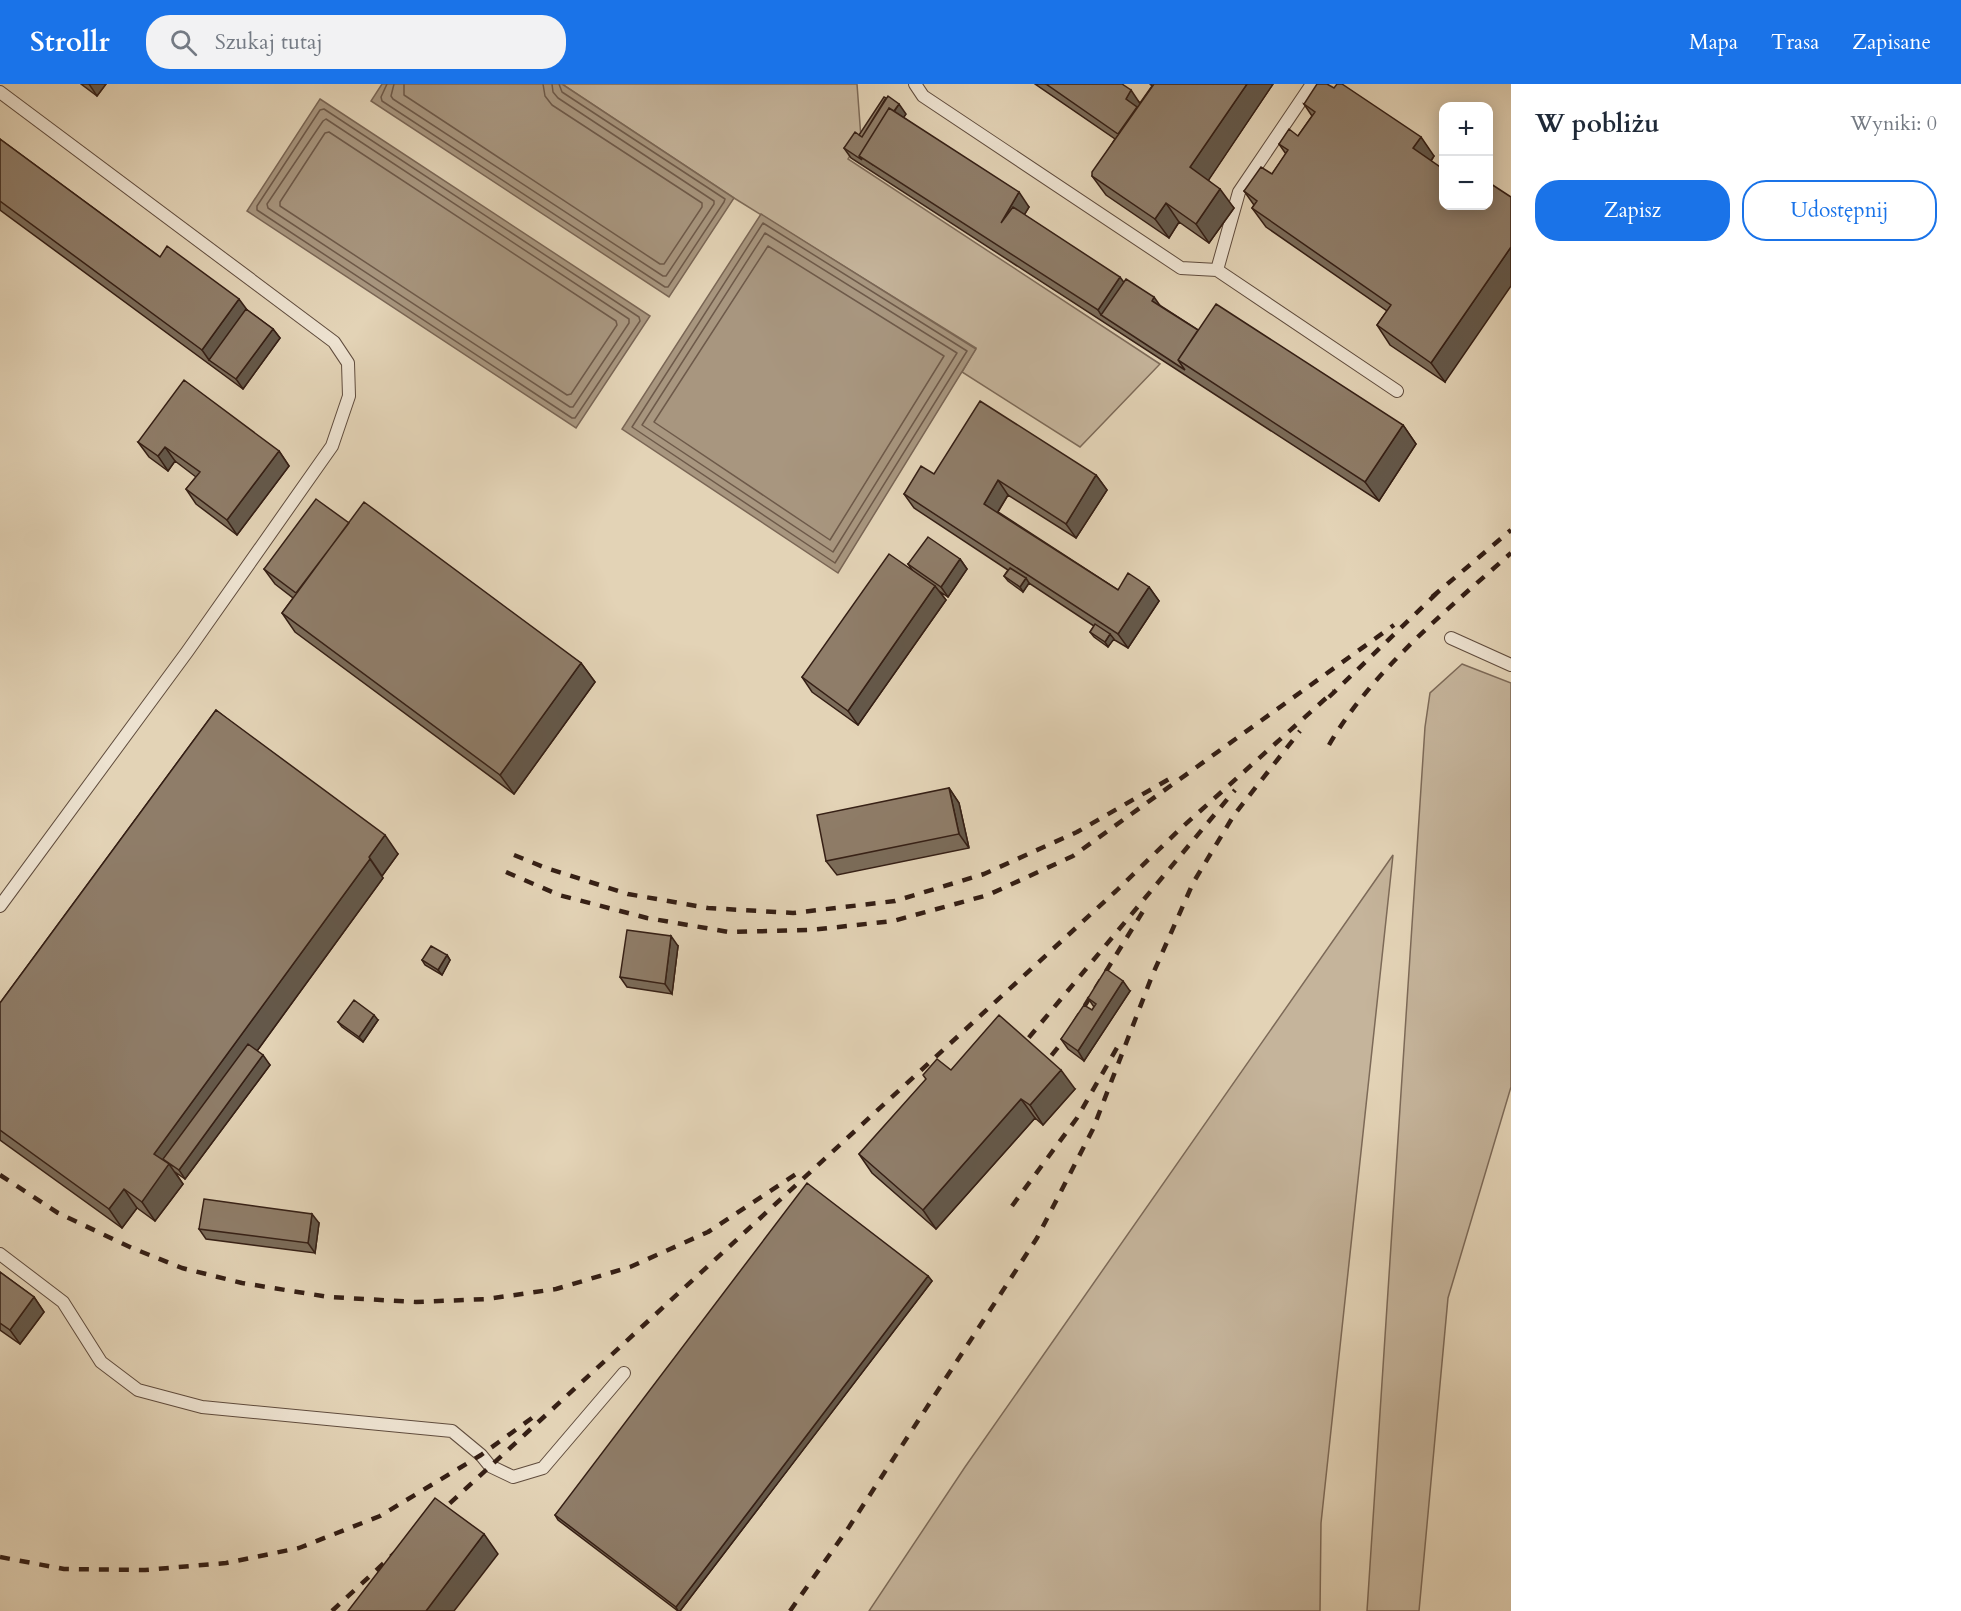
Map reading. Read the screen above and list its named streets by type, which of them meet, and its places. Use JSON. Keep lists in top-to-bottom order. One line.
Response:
{"page":{"header":"Strollr","search":"Szukaj tutaj","nav":["Mapa","Trasa","Zapisane"],"heading":["W pobliżu","Wyniki: 0"],"map_buttons":["+","−"],"buttons":["Zapisz","Udostępnij"]}}
